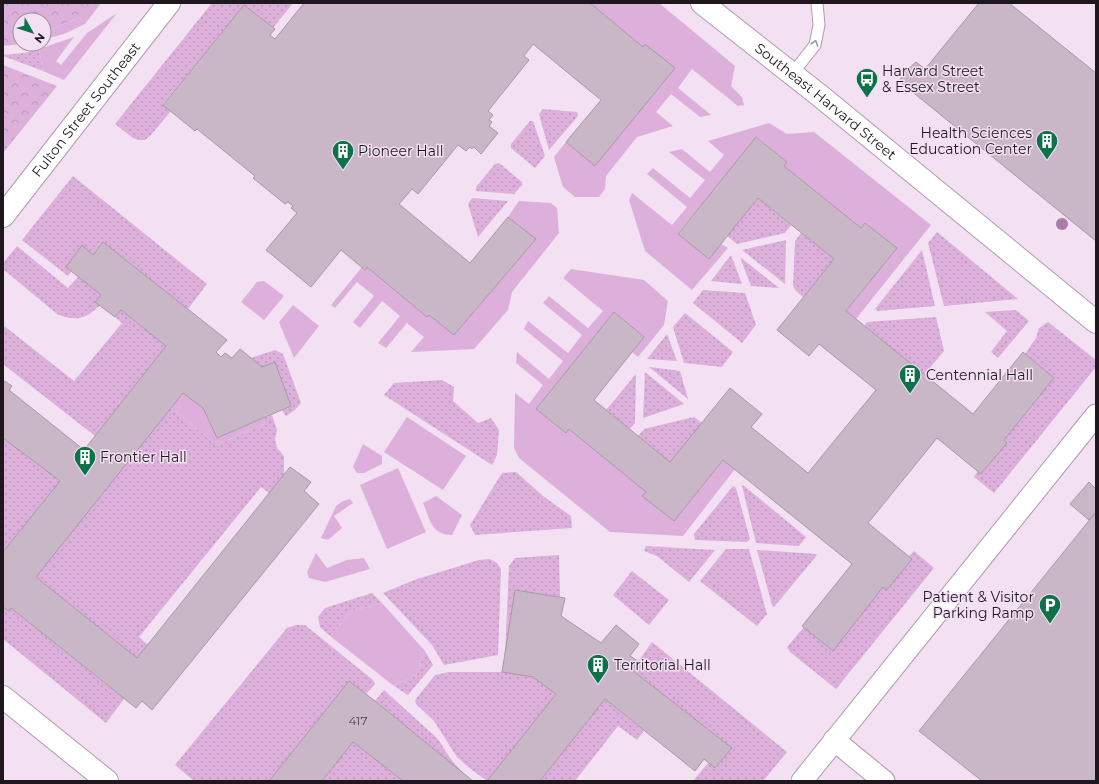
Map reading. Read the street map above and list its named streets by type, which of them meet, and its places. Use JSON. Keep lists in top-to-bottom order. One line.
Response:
{"streets":{"street":["Southeast Harvard Street","Fulton Street Southeast"]},"places":{"bus stop":["Harvard Street & Essex Street"],"building":["Health Sciences Education Center","Pioneer Hall","Centennial Hall","Frontier Hall","Territorial Hall"],"parking":["Patient & Visitor Parking Ramp"]},"house_numbers":["417"],"north":"bottom right"}
